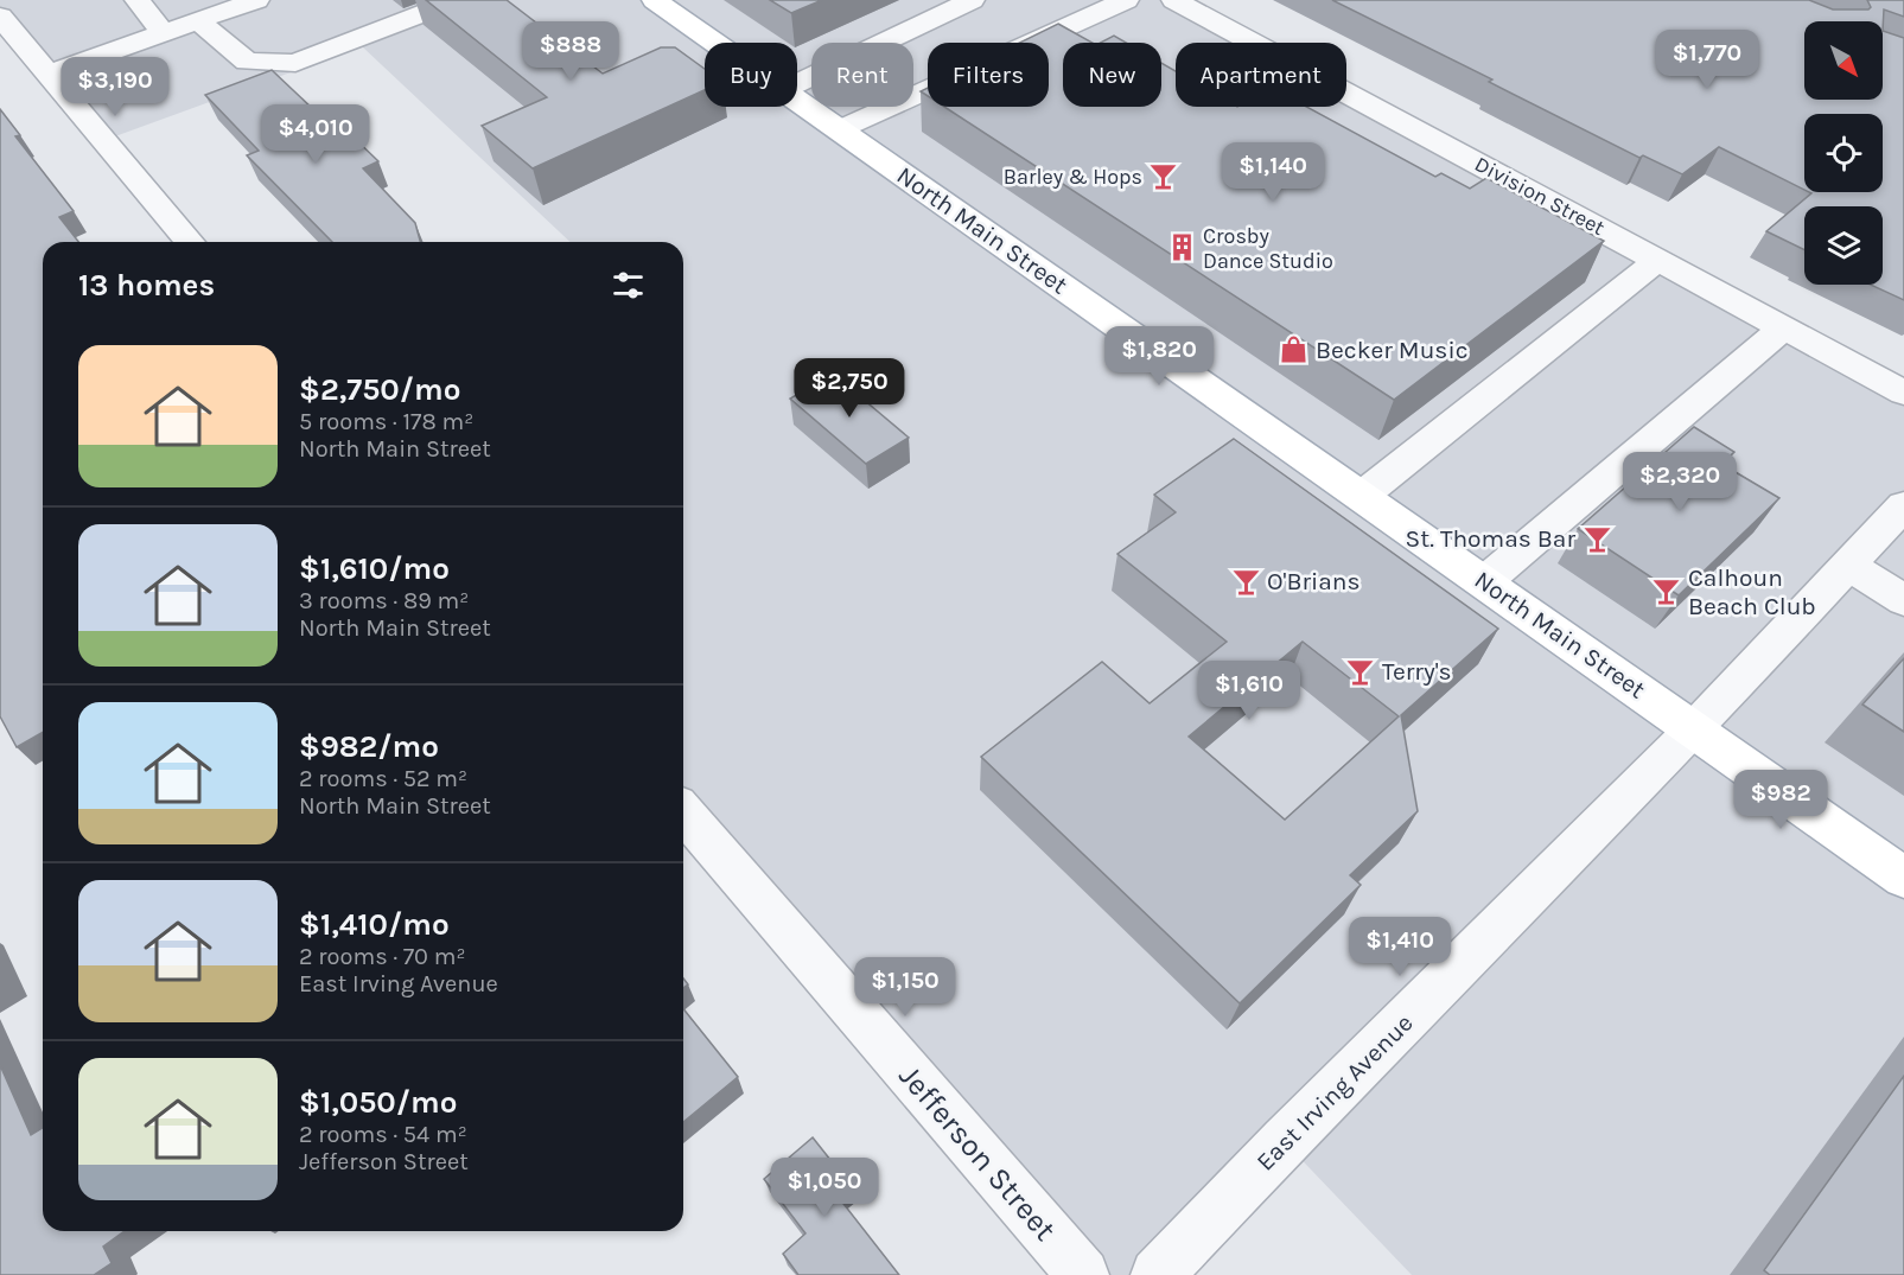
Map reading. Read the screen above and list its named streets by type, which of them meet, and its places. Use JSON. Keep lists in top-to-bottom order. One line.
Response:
{"streets":{"main road":["North Main Street"],"street":["Division Street","East Irving Avenue","Jefferson Street"]},"crossings":[["North Main Street","East Irving Avenue"]],"places":{"bar":["Barley & Hops","St. Thomas Bar","O'Brians","Calhoun Beach Club","Terry's"],"building":["Crosby Dance Studio"],"shop":["Becker Music"]},"north":"bottom right","page":{"price":["$888","$1,770","$3,190","$4,010","$1,140","$1,820","$2,750","$2,320","$1,610","$982","$1,410","$1,150","$1,050"],"chip":["Buy","Rent","Filters","New","Apartment"],"heading":"13 homes","list":[{"name":"$2,750/mo","note":"5 rooms · 178 m² · North Main Street"},{"name":"$1,610/mo","note":"3 rooms · 89 m² · North Main Street"},{"name":"$982/mo","note":"2 rooms · 52 m² · North Main Street"},{"name":"$1,410/mo","note":"2 rooms · 70 m² · East Irving Avenue"},{"name":"$1,050/mo","note":"2 rooms · 54 m² · Jefferson Street"}]}}
